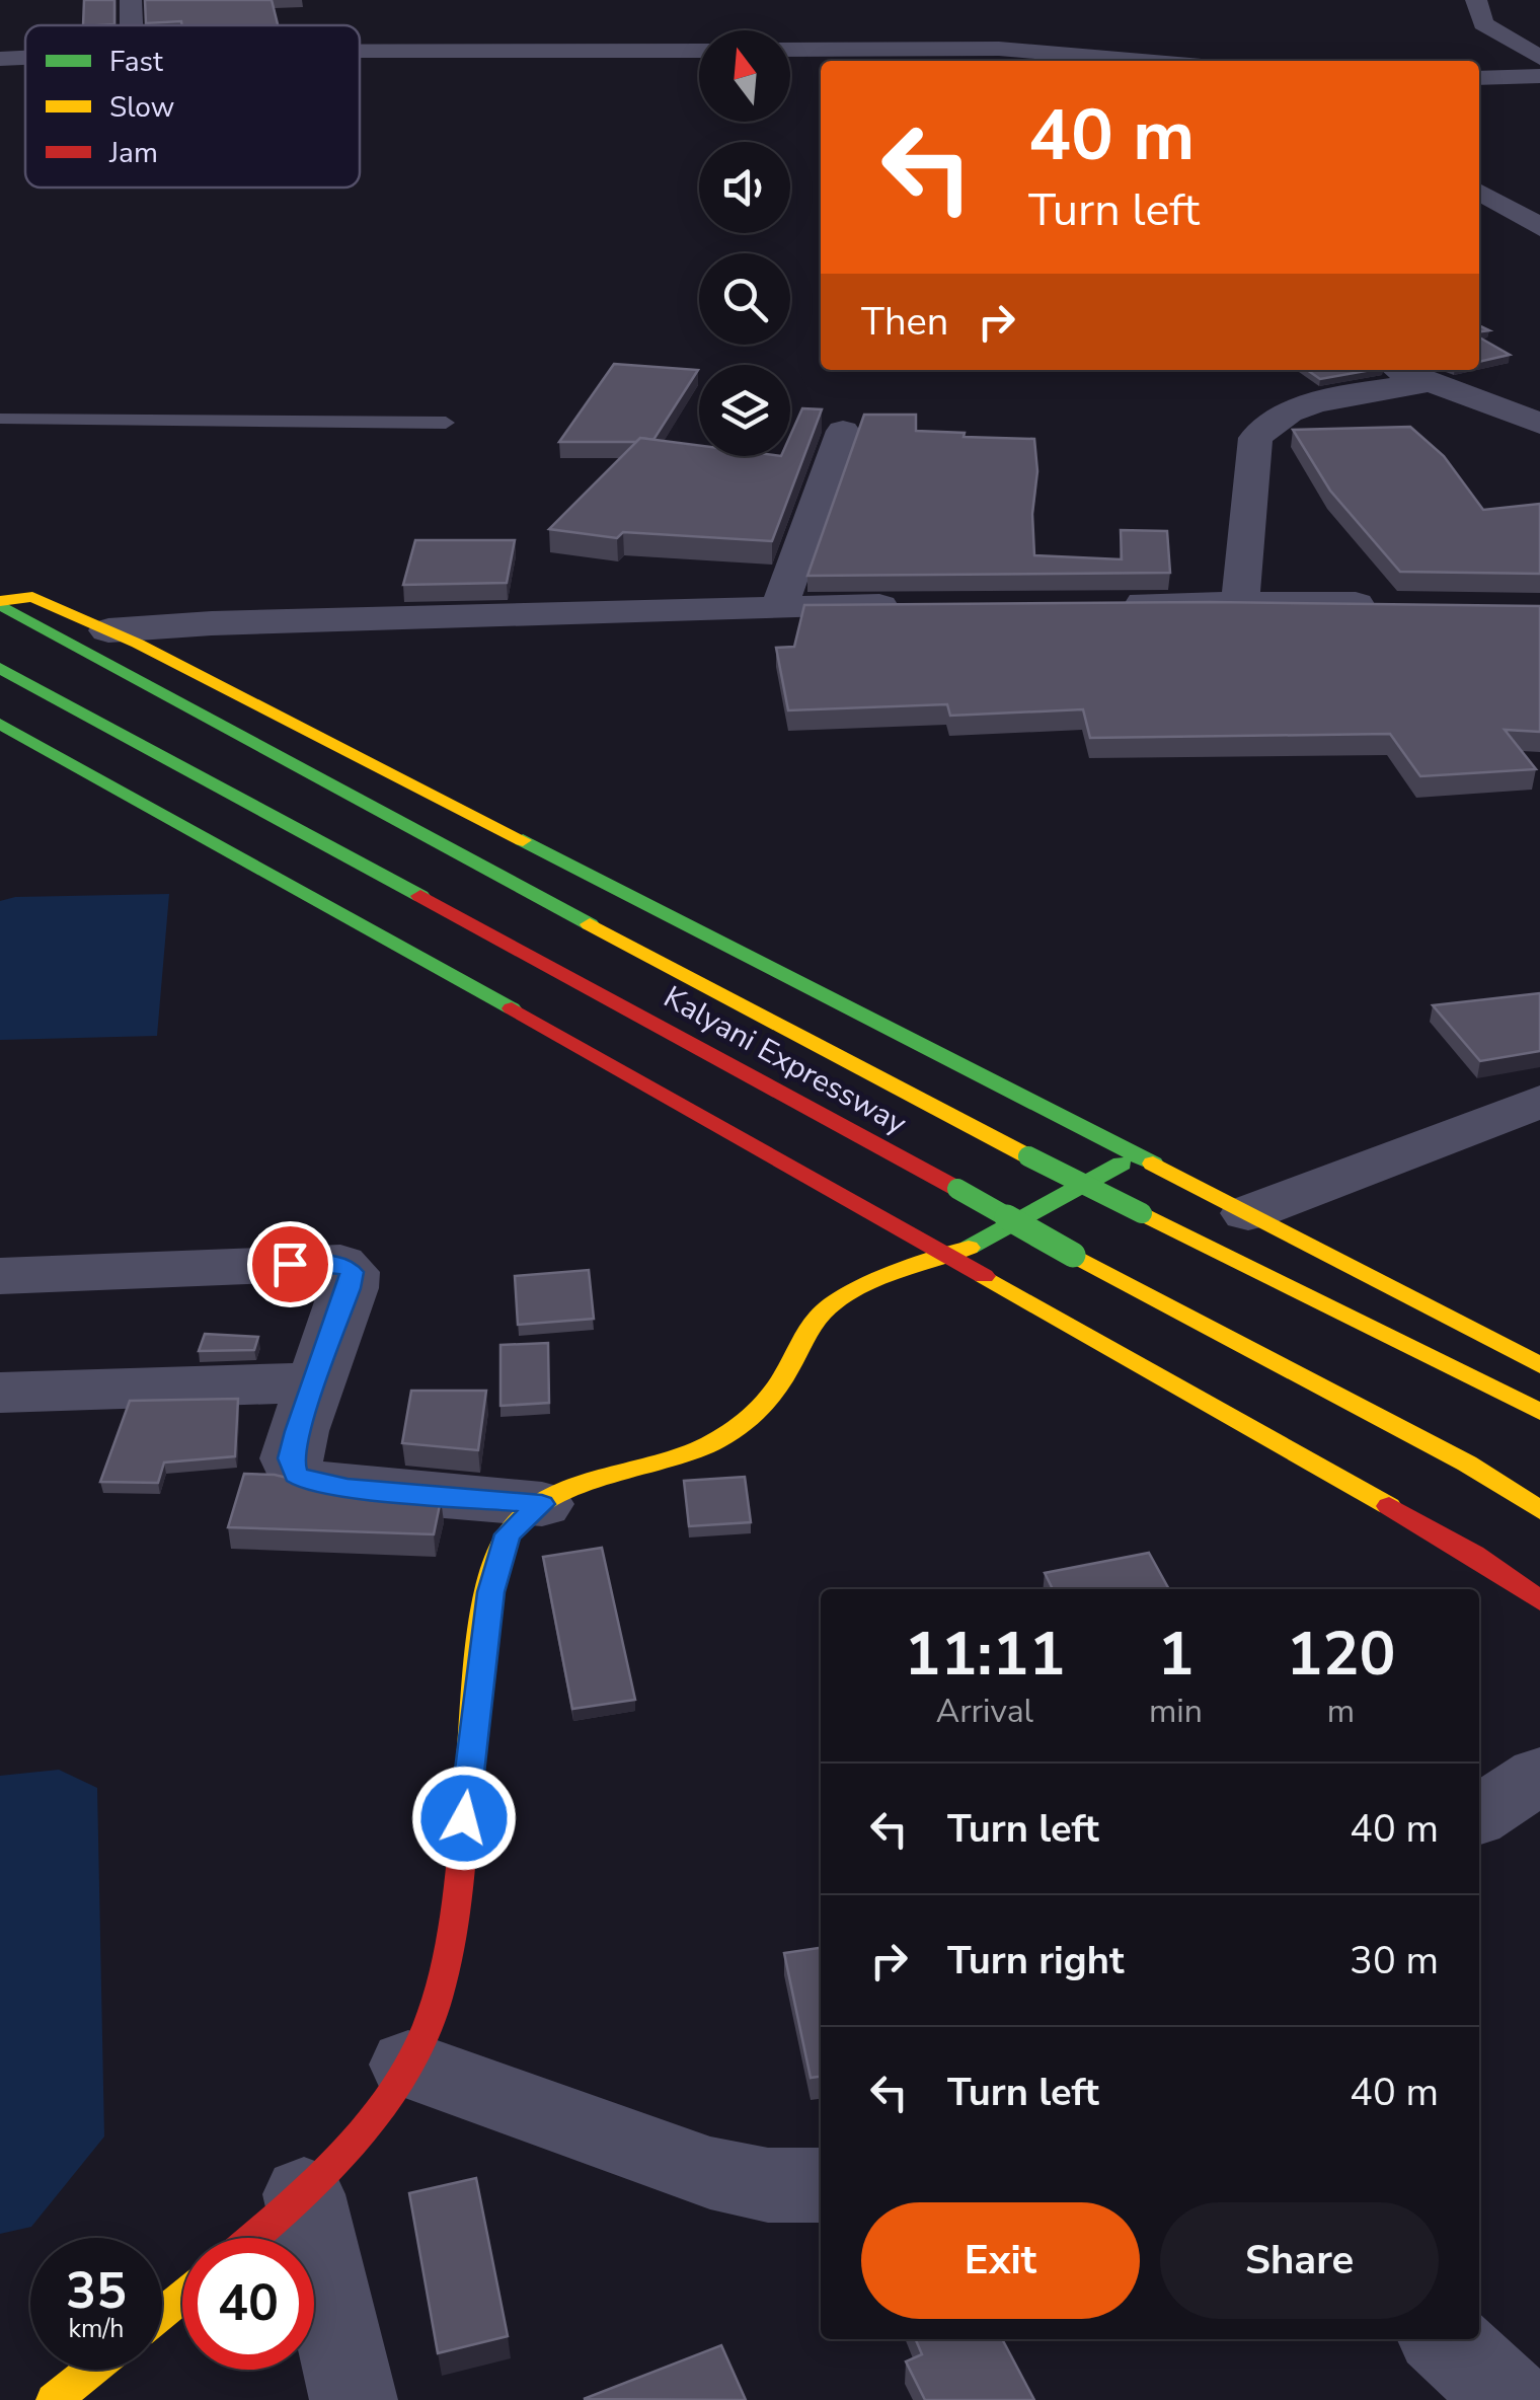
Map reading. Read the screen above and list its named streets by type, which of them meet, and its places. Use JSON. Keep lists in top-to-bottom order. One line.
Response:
{"streets":{"main road":["Kalyani Expressway"]},"legend":["Fast","Slow","Jam"],"north":"top","page":{"turn":["40 m","Turn left"],"then":"Then","eta":["11:11","Arrival","1","min","120","m"],"list":[{"name":"Turn left","value":"40 m"},{"name":"Turn right","value":"30 m"},{"name":"Turn left","value":"40 m"}],"buttons":["Exit","Share"],"speed":"35 km/h","limit":"40"}}
